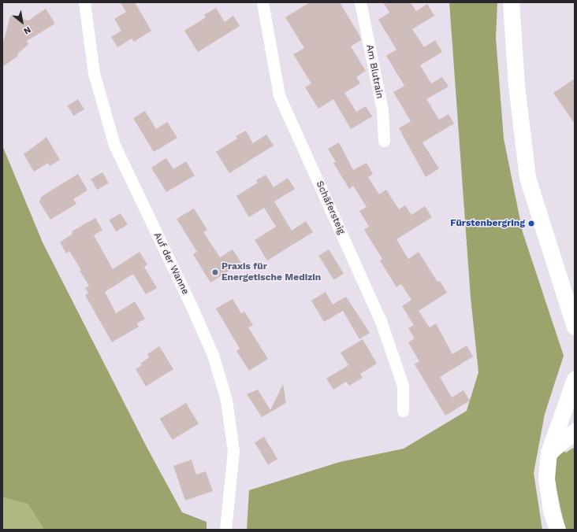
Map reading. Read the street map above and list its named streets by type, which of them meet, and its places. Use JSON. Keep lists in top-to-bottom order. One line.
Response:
{"streets":{"street":["Am Blutrain","Schäfersteig","Auf der Wanne"]},"places":["Fürstenbergring","Praxis für Energetische Medizin"],"north":"bottom right"}
